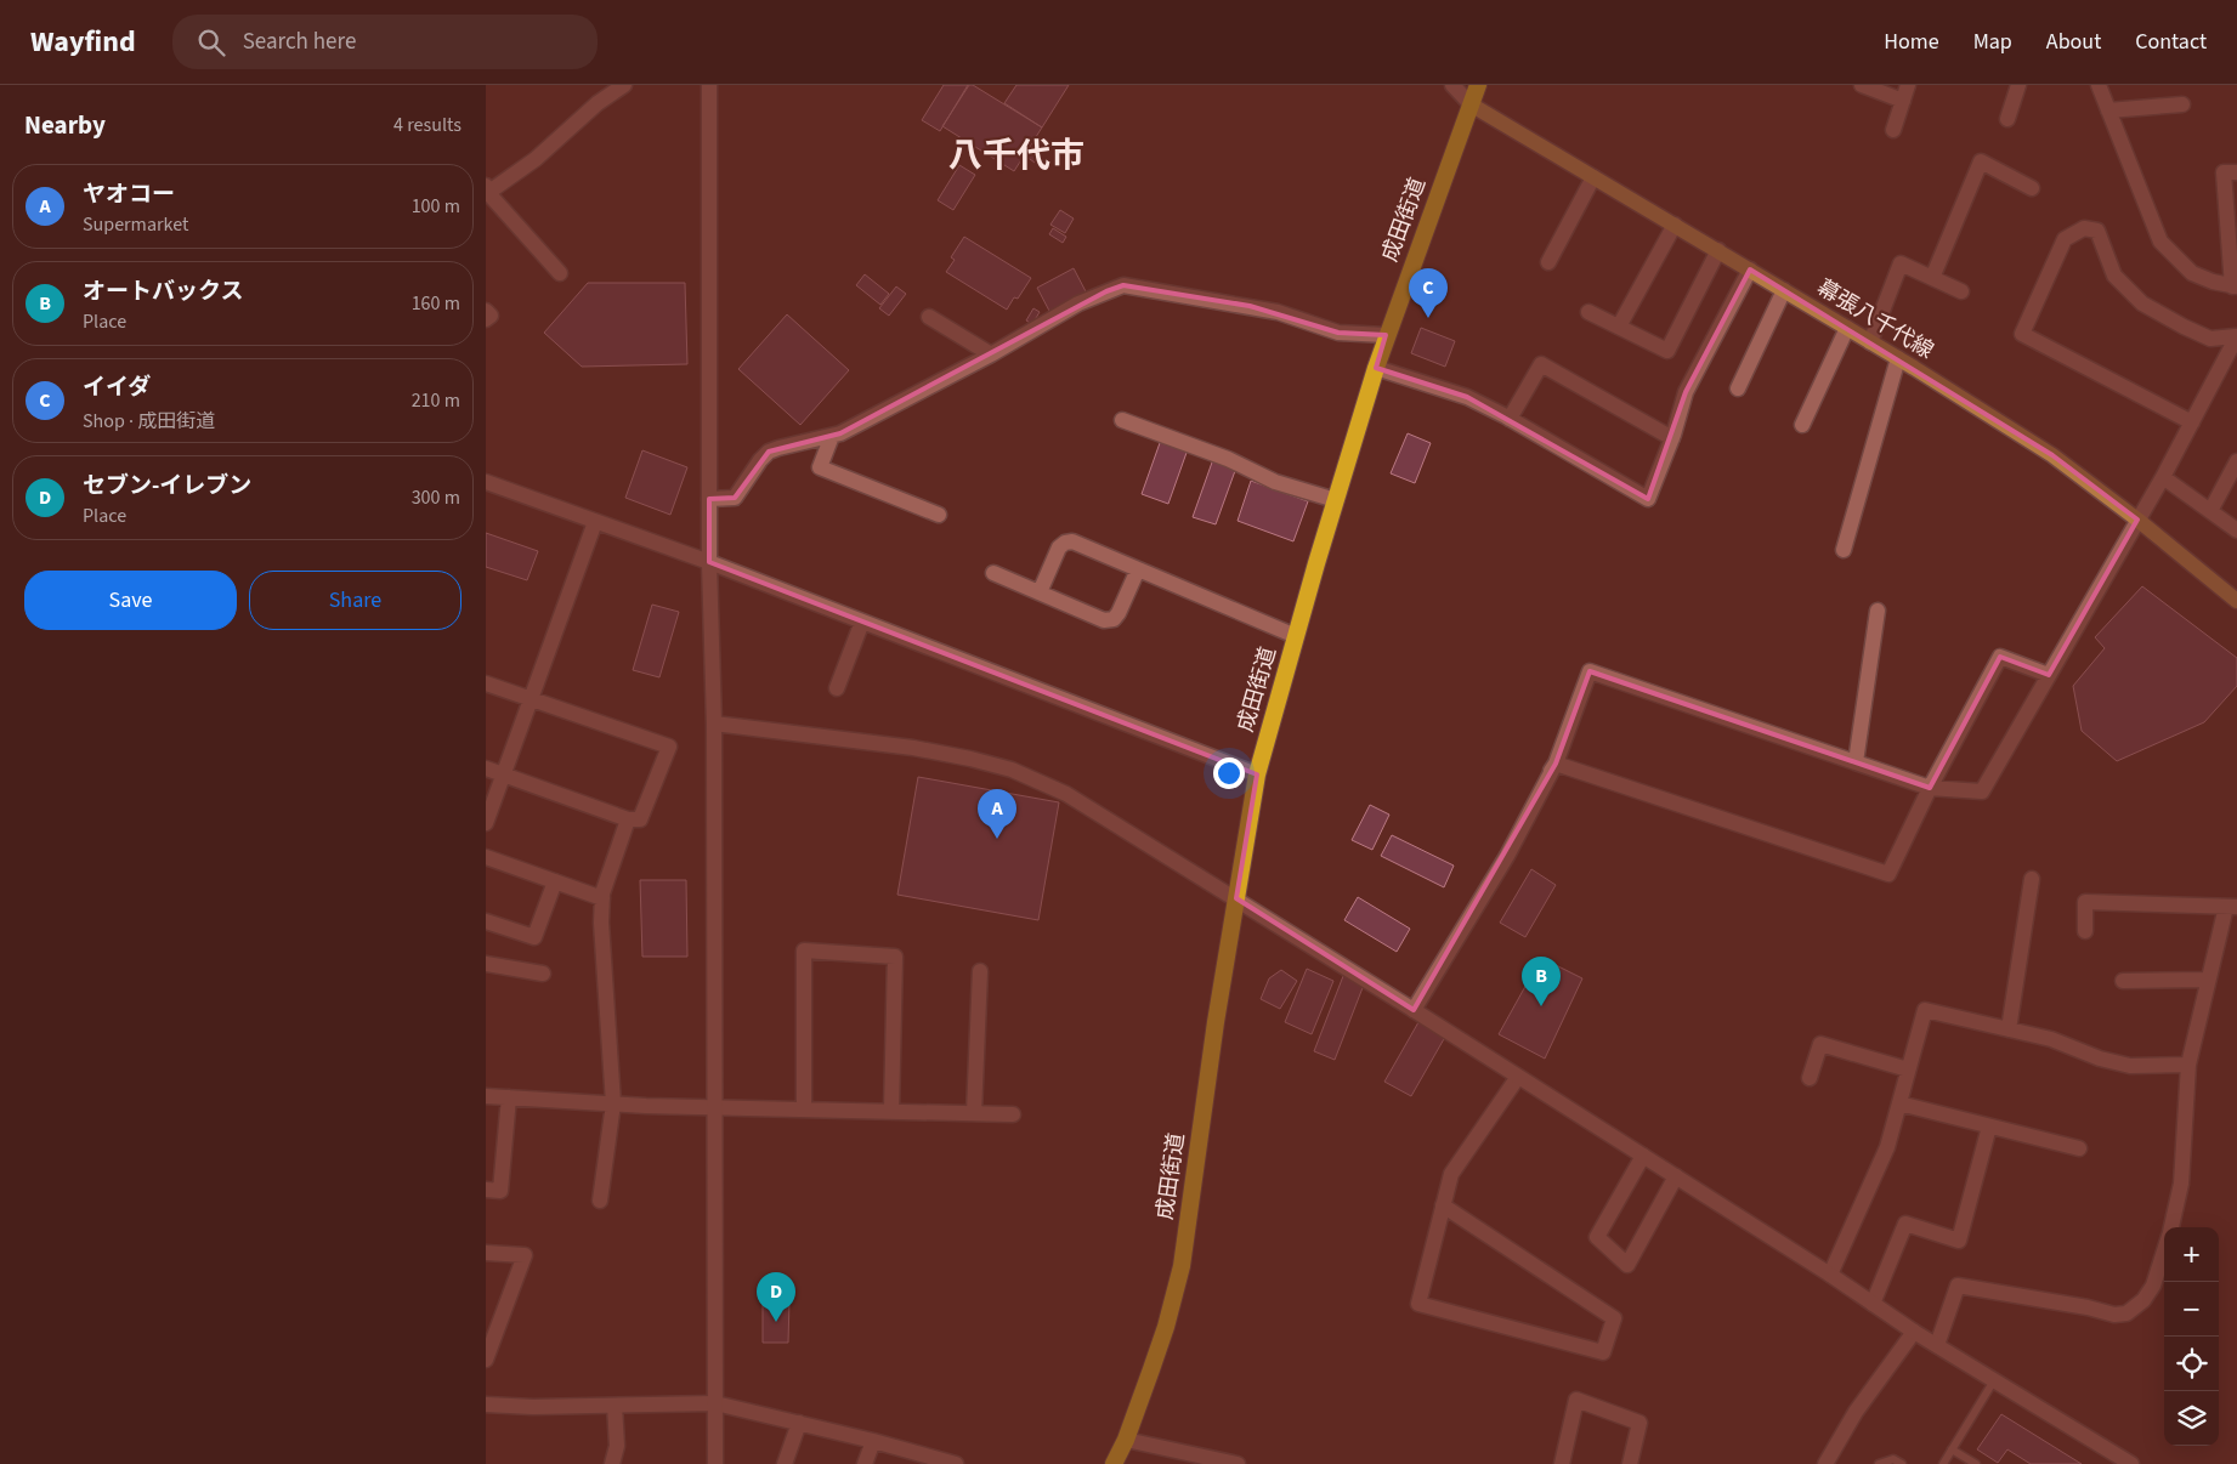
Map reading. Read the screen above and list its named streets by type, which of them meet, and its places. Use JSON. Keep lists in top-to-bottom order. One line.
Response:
{"streets":{"highway":["成田街道"],"main road":["幕張八千代線"]},"crossings":[["成田街道","幕張八千代線"]],"districts":["八千代市"],"page":{"header":"Wayfind","search":"Search here","nav":["Home","Map","About","Contact"],"heading":["Nearby","4 results"],"list":[{"mark":"A","name":"ヤオコー","note":"Supermarket","value":"100 m"},{"mark":"B","name":"オートバックス","note":"Place","value":"160 m"},{"mark":"C","name":"イイダ","note":"Shop · 成田街道","value":"210 m"},{"mark":"D","name":"セブン-イレブン","note":"Place","value":"300 m"}],"pins":["C","A","B","D"],"buttons":["Save","Share"],"map_buttons":["+","−"]}}
